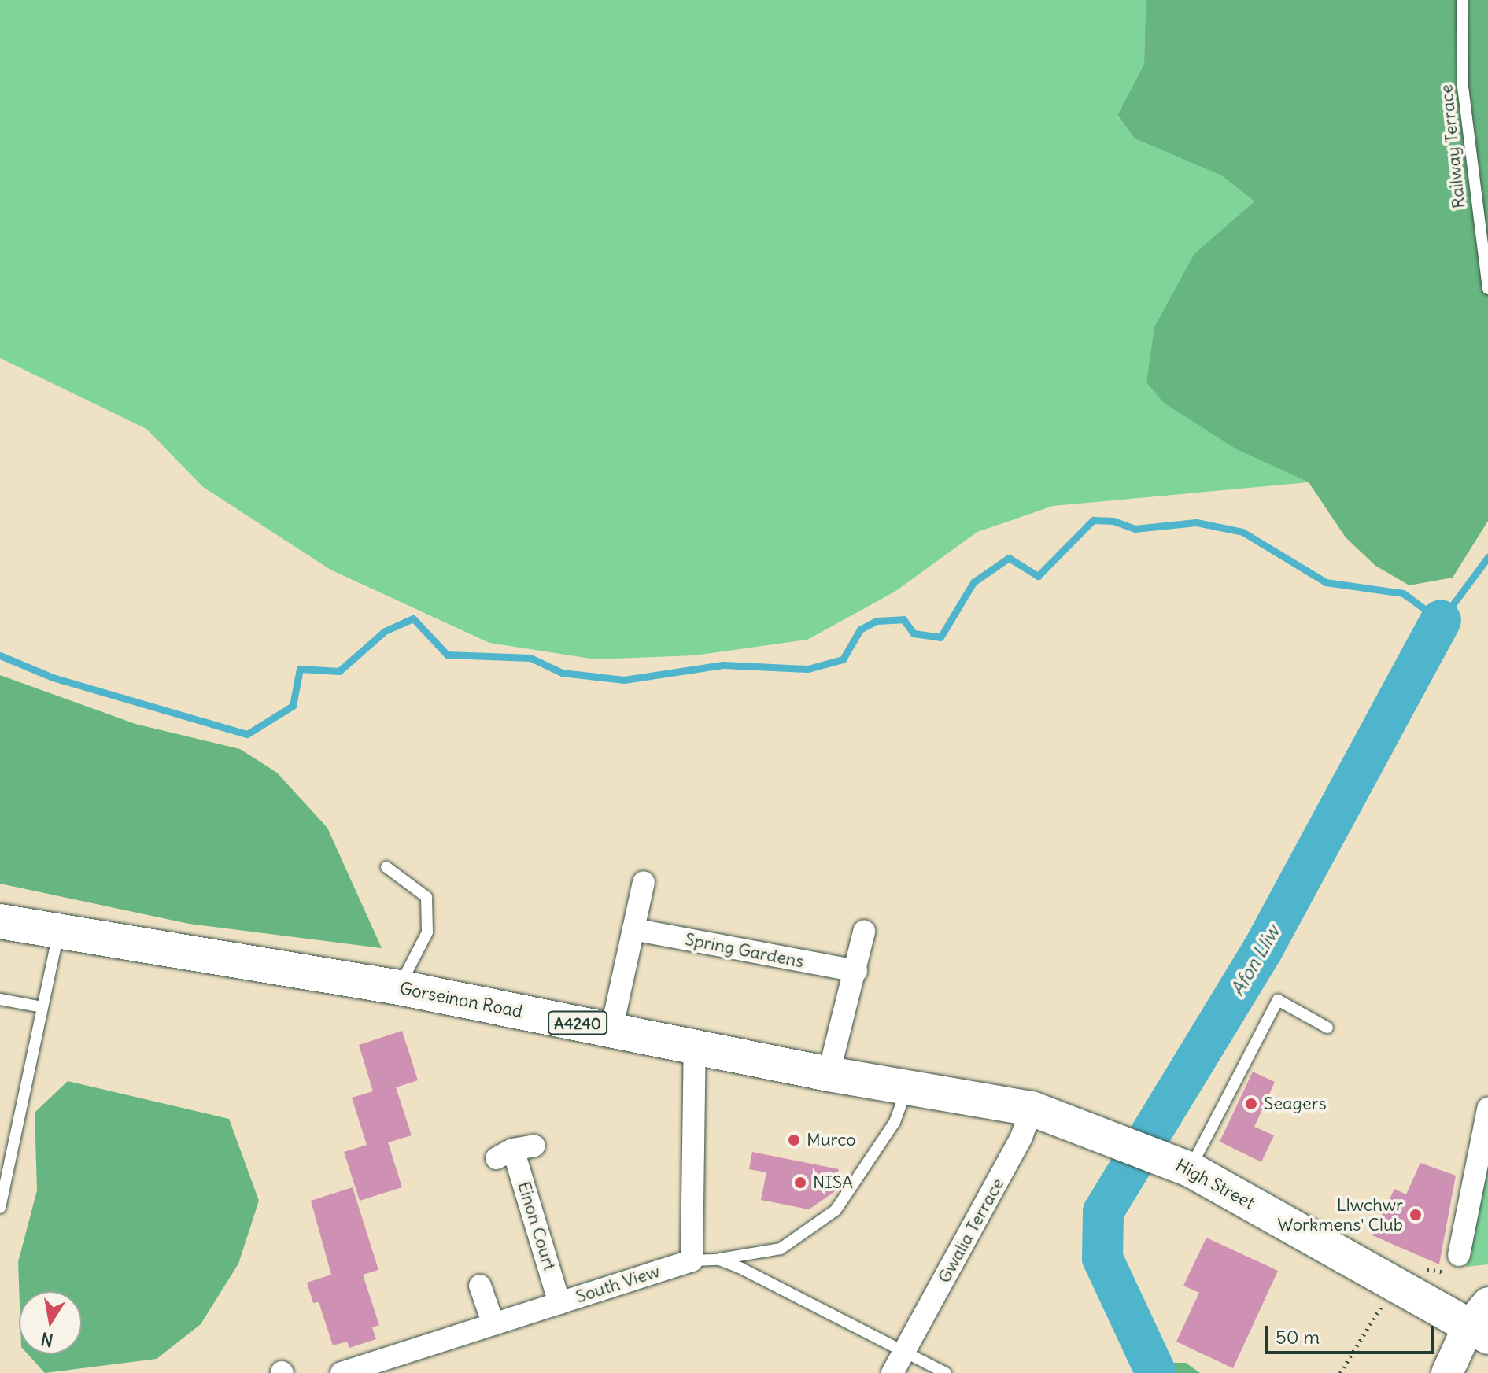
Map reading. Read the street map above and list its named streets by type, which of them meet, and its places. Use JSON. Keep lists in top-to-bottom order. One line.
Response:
{"streets":{"main road":["Gorseinon Road","A4240","High Street"],"street":["Spring Gardens","Einon Court","Gwalia Terrace","South View"],"lane":["Railway Terrace"]},"crossings":[["Gorseinon Road","High Street"],["Gorseinon Road","Gwalia Terrace"],["High Street","Gwalia Terrace"],["Einon Court","South View"]],"water":["Afon Lliw"],"places":["Seagers","Murco","NISA","Llwchwr Workmens' Club"],"scale_bar":"50 m","north":"bottom"}
